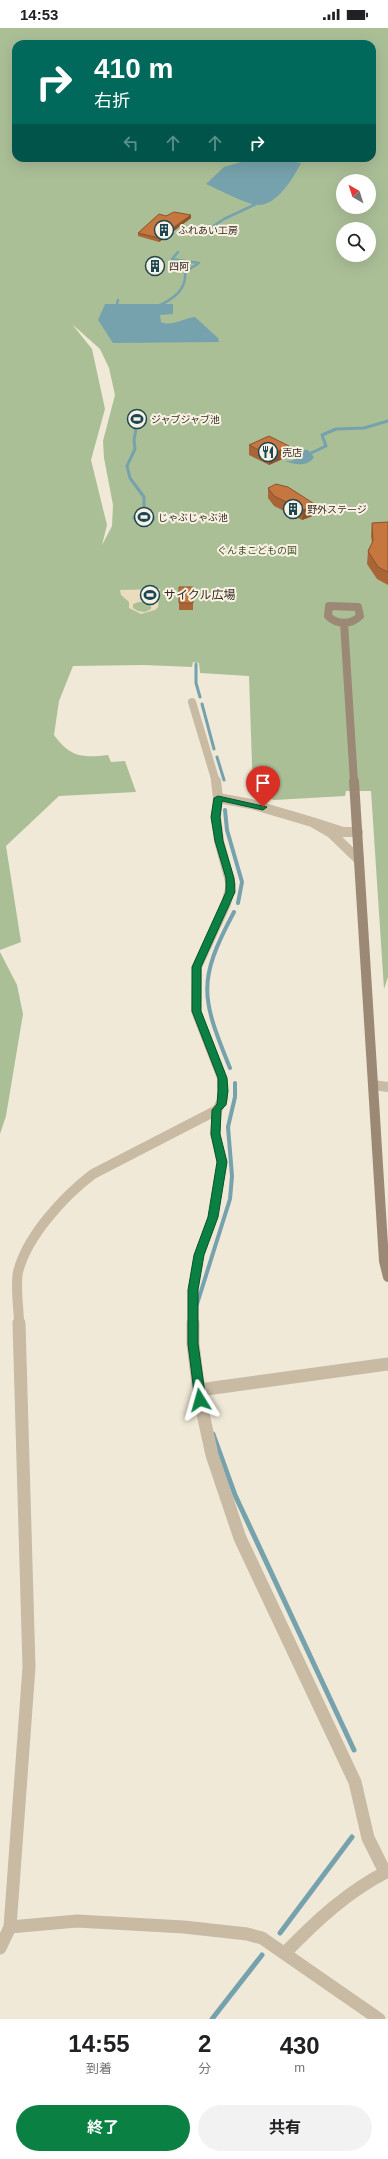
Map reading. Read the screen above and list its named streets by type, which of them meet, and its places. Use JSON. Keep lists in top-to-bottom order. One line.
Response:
{"parks":["ぐんまこどもの国"],"places":{"building":["ふれあい工房","四阿","野外ステージ"],"sports":["ジャブジャブ池","じゃぶじゃぶ池","サイクル広場"],"restaurant":["売店"]},"north":"top left","page":{"status":"14:53","turn":["410 m","右折"],"eta":["14:55","到着","2","分","430","m"],"buttons":["終了","共有"]}}
